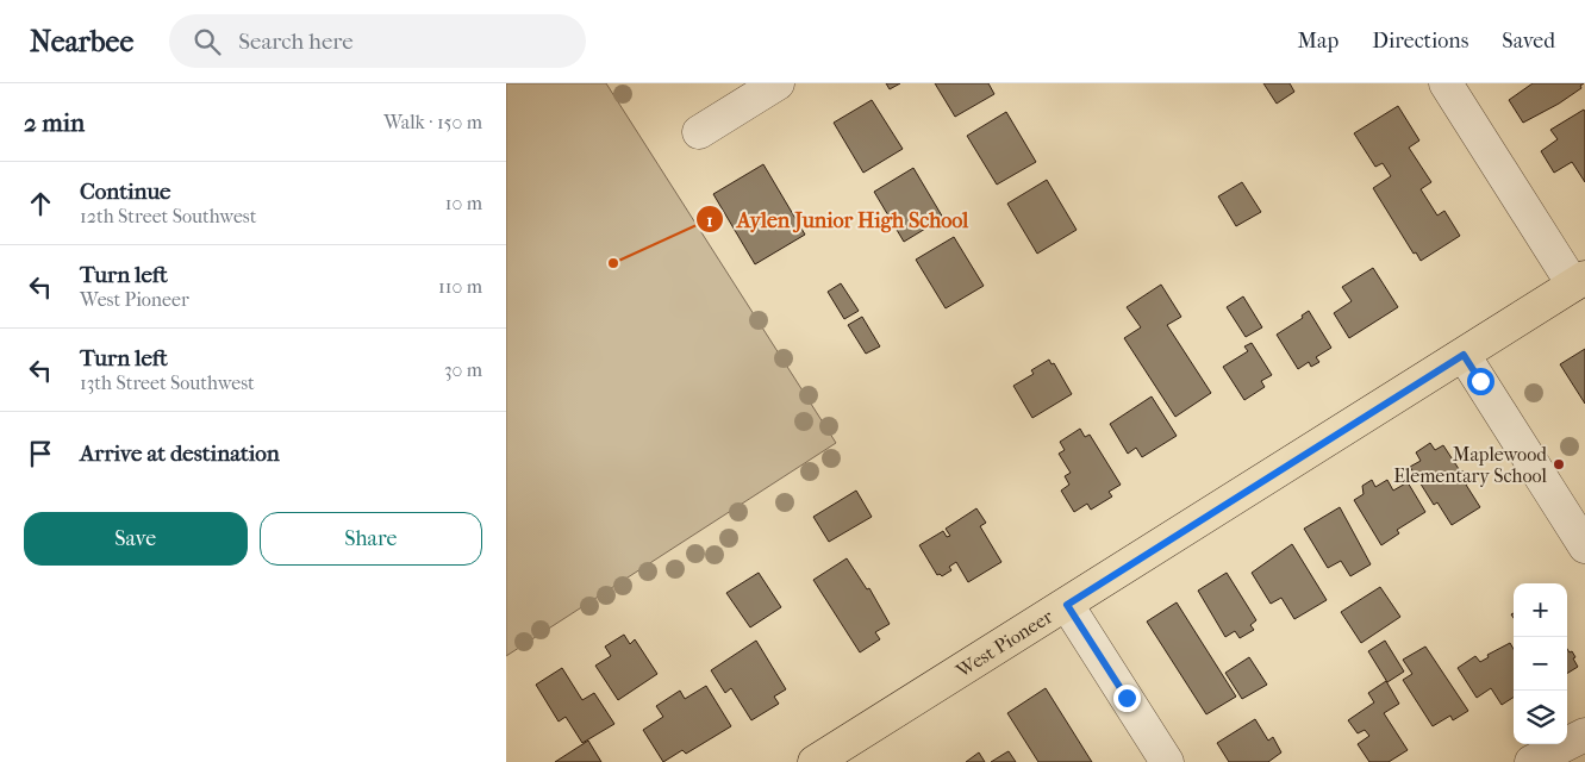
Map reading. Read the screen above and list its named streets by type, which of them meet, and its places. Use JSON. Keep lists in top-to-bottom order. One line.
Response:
{"streets":{"main road":["West Pioneer"]},"places":["Aylen Junior High School","Maplewood Elementary School"],"page":{"header":"Nearbee","search":"Search here","nav":["Map","Directions","Saved"],"heading":["2 min","Walk · 150 m"],"list":[["Continue","12th Street Southwest","10 m"],["Turn left","West Pioneer","110 m"],["Turn left","13th Street Southwest","30 m"],"Arrive at destination"],"buttons":["Save","Share"],"map_buttons":["+","−"]}}
